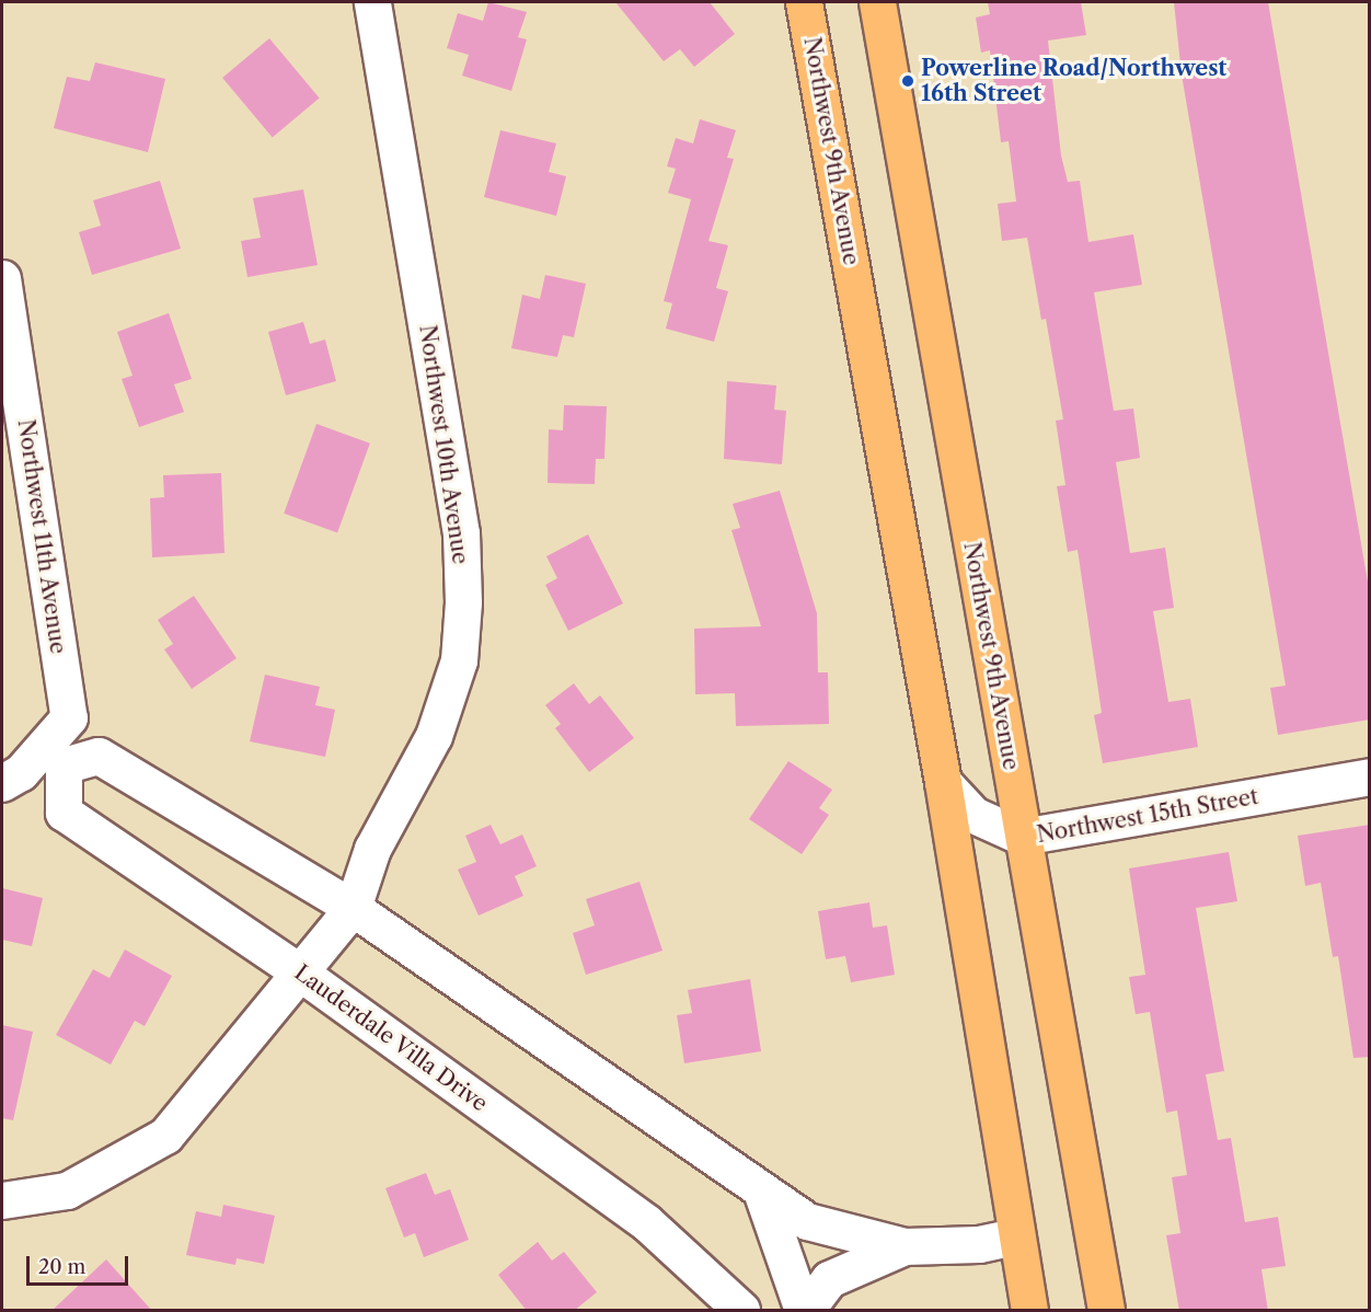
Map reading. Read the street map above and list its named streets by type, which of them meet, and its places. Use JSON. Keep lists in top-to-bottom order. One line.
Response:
{"streets":{"main road":["Northwest 9th Avenue"],"street":["Northwest 10th Avenue","Northwest 11th Avenue","Northwest 15th Street","Lauderdale Villa Drive"]},"crossings":[["Northwest 9th Avenue","Northwest 15th Street"],["Northwest 11th Avenue","Lauderdale Villa Drive"]],"places":["Powerline Road/Northwest 16th Street"],"scale_bar":"20 m"}
